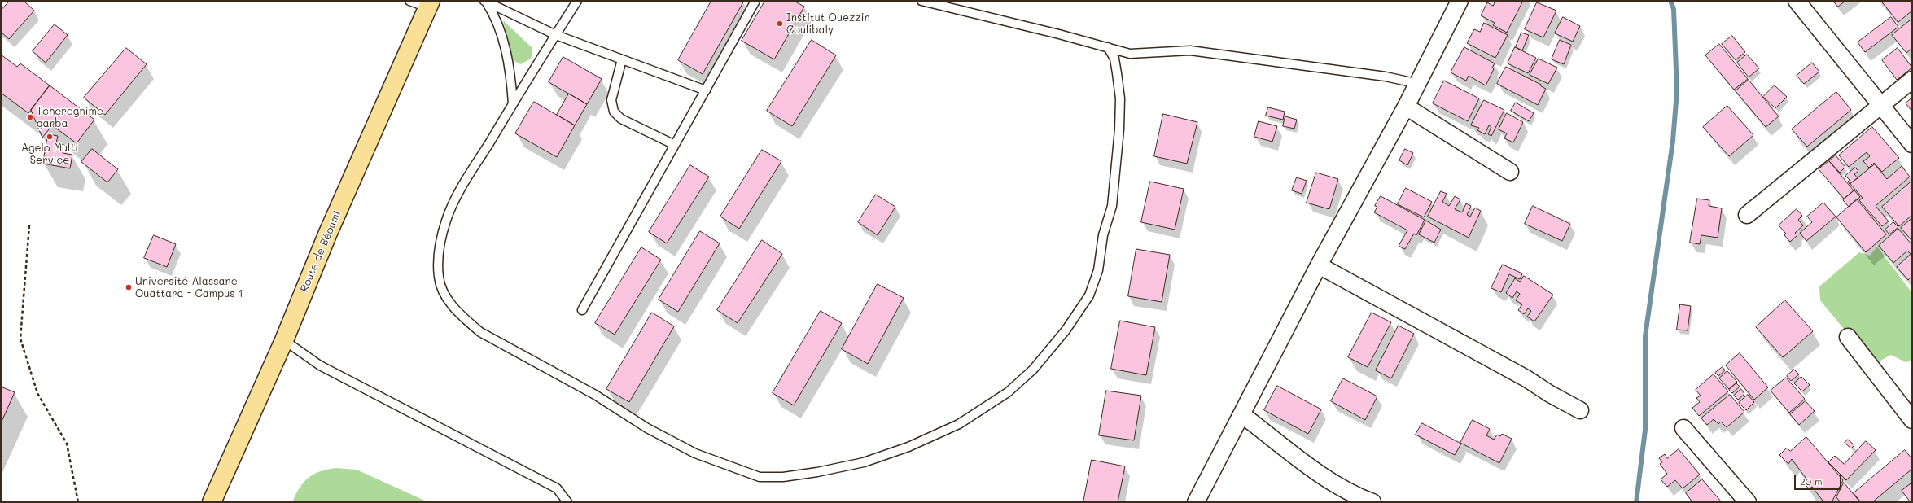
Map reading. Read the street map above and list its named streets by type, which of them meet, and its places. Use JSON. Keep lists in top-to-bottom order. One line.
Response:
{"streets":{"main road":["Route de Béoumi"]},"places":["Institut Ouezzin Coulibaly","Tcheregnime garba","Agelo Multi Service","Université Alassane Ouattara - Campus 1"],"scale_bar":"20 m"}
